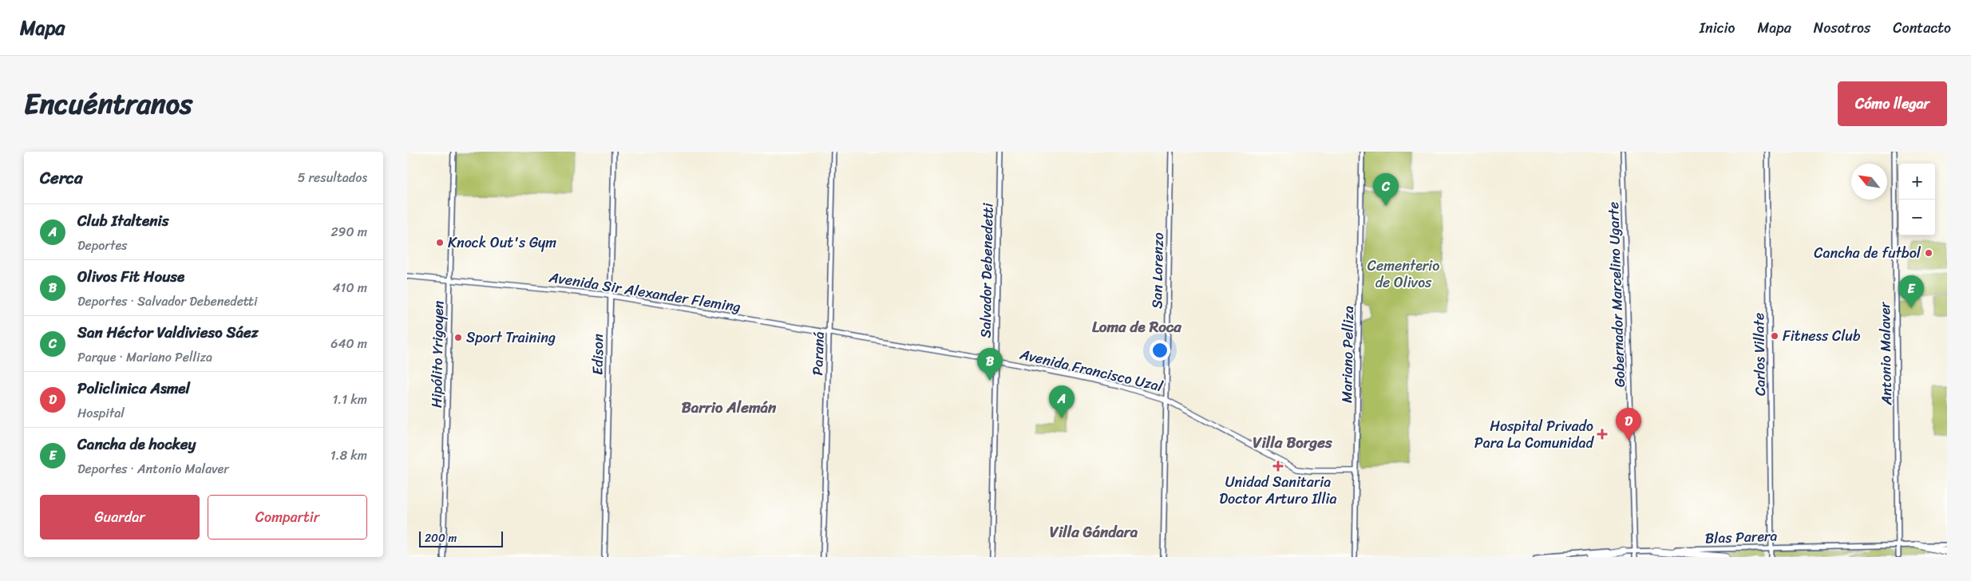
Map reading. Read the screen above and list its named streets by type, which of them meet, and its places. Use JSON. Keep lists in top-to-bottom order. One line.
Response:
{"streets":{"main road":["Avenida Sir Alexander Fleming","Avenida Francisco Uzal"],"street":["Salvador Debenedetti","San Lorenzo","Gobernador Marcelino Ugarte","Paraná","Antonio Malaver","Hipólito Yrigoyen","Edison","Mariano Pelliza","Carlos Villate","Blas Parera"]},"crossings":[["Salvador Debenedetti","Avenida Francisco Uzal"],["San Lorenzo","Avenida Francisco Uzal"],["Avenida Sir Alexander Fleming","Paraná"],["Avenida Sir Alexander Fleming","Hipólito Yrigoyen"],["Avenida Sir Alexander Fleming","Edison"],["Avenida Sir Alexander Fleming","Avenida Francisco Uzal"],["Gobernador Marcelino Ugarte","Blas Parera"],["Paraná","Avenida Francisco Uzal"],["Antonio Malaver","Blas Parera"],["Mariano Pelliza","Avenida Francisco Uzal"],["Carlos Villate","Blas Parera"]],"districts":["Loma de Roca","Barrio Alemán","Villa Borges","Villa Gándara"],"parks":["Cementerio de Olivos"],"places":{"other":["Knock Out's Gym","Cancha de futbol","Fitness Club","Sport Training"],"health":["Hospital Privado Para La Comunidad","Unidad Sanitaria Doctor Arturo Illia"]},"scale_bar":"200 m","north":"top left","page":{"header":"Mapa","nav":["Inicio","Mapa","Nosotros","Contacto"],"title":"Encuéntranos","buttons":["Cómo llegar",["Guardar","Compartir"]],"heading":["Cerca","5 resultados"],"map_buttons":["+","−"],"pins":["C","E","B","A","D"],"list":[{"mark":"A","name":"Club Italtenis","note":"Deportes","value":"290 m"},{"mark":"B","name":"Olivos Fit House","note":"Deportes · Salvador Debenedetti","value":"410 m"},{"mark":"C","name":"San Héctor Valdivieso Sáez","note":"Parque · Mariano Pelliza","value":"640 m"},{"mark":"D","name":"Policlinica Asmel","note":"Hospital","value":"1.1 km"},{"mark":"E","name":"Cancha de hockey","note":"Deportes · Antonio Malaver","value":"1.8 km"}],"scale":"200 m"}}
